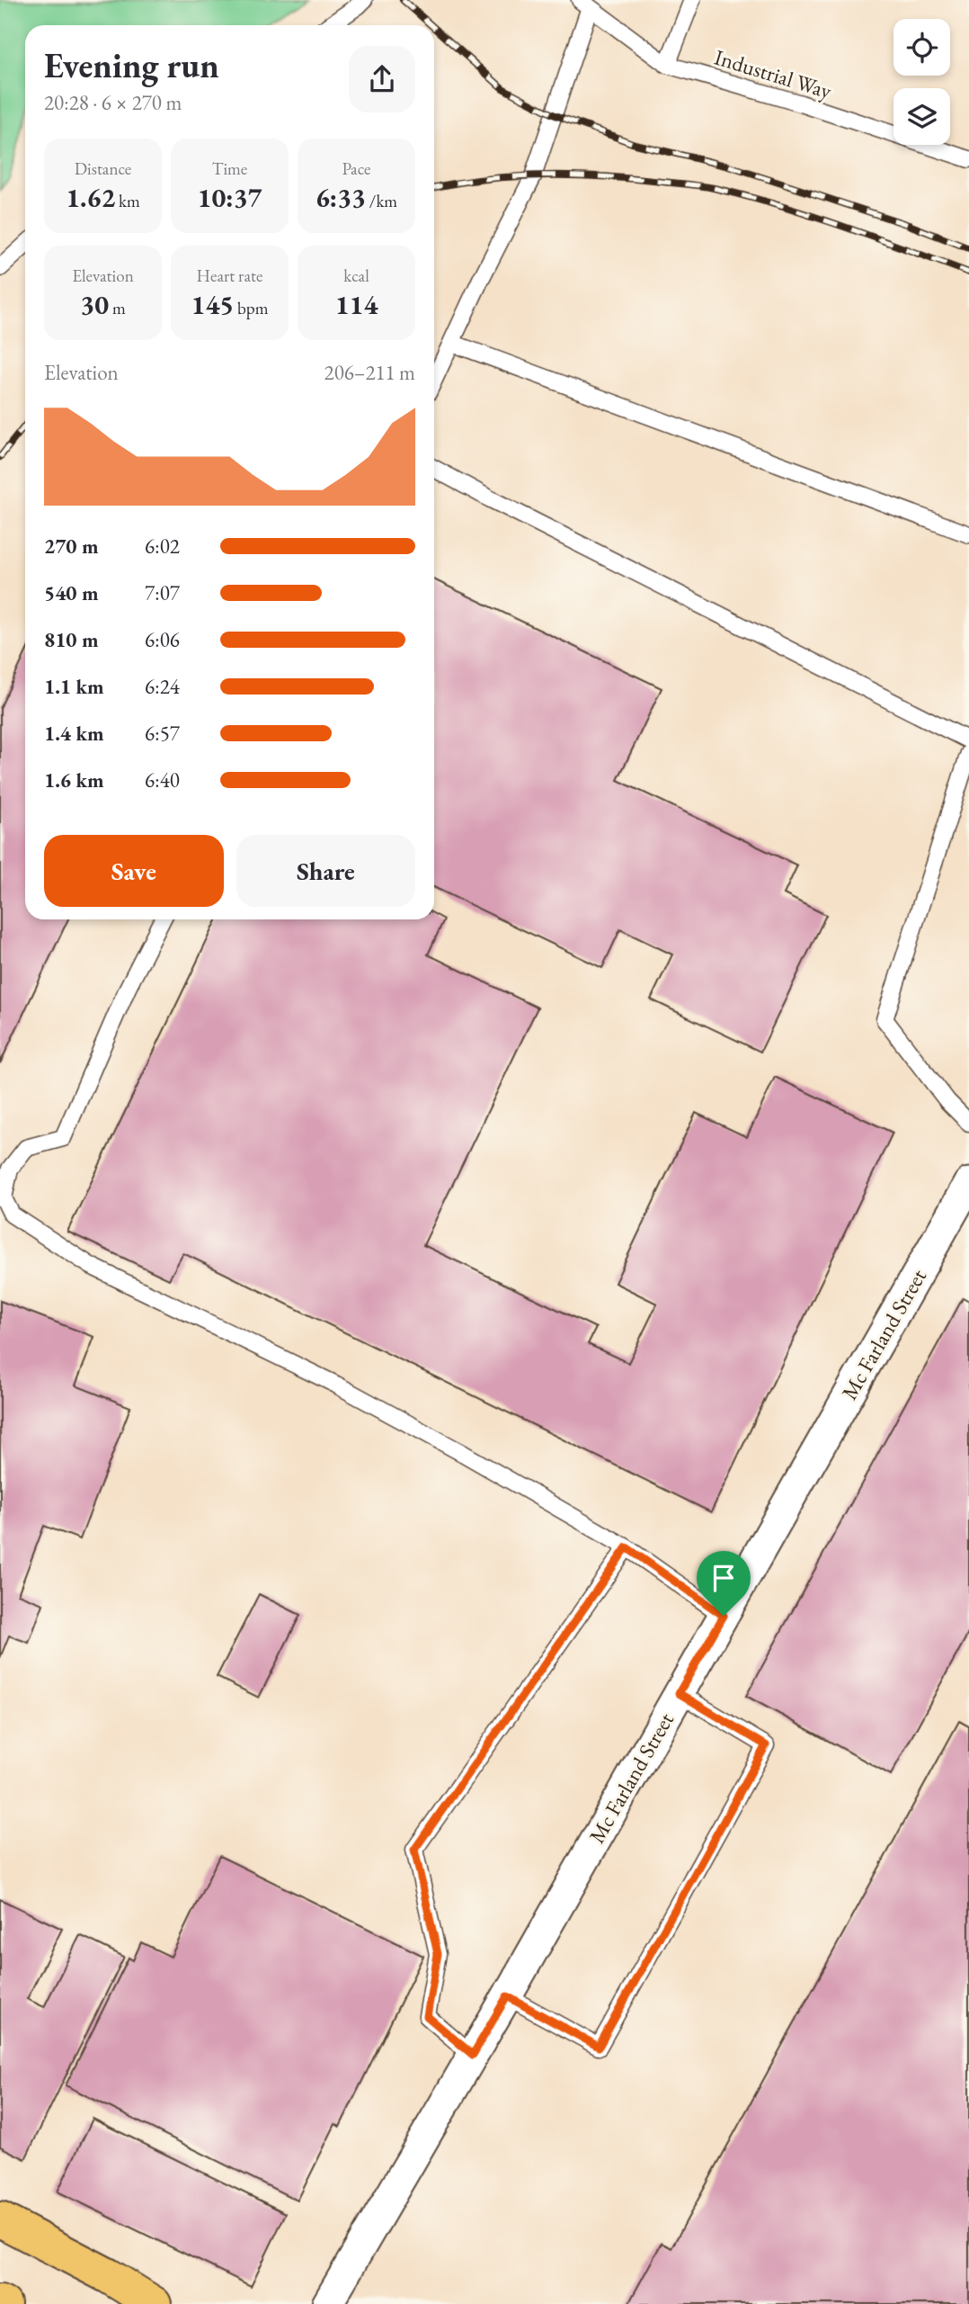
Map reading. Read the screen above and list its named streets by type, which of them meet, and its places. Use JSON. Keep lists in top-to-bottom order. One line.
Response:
{"streets":{"street":["Mc Farland Street"],"lane":["Industrial Way"]},"page":{"heading":["Evening run","20:28 · 6 × 270 m"],"stats":[["Distance","1.62 km"],["Time","10:37"],["Pace","6:33 /km"],["Elevation","30 m"],["Heart rate","145 bpm"],["kcal","114"]],"chart":["Elevation","206–211 m"],"list":[{"name":"270 m","note":"6:02"},{"name":"540 m","note":"7:07"},{"name":"810 m","note":"6:06"},{"name":"1.1 km","note":"6:24"},{"name":"1.4 km","note":"6:57"},{"name":"1.6 km","note":"6:40"}],"buttons":["Save","Share"]}}
